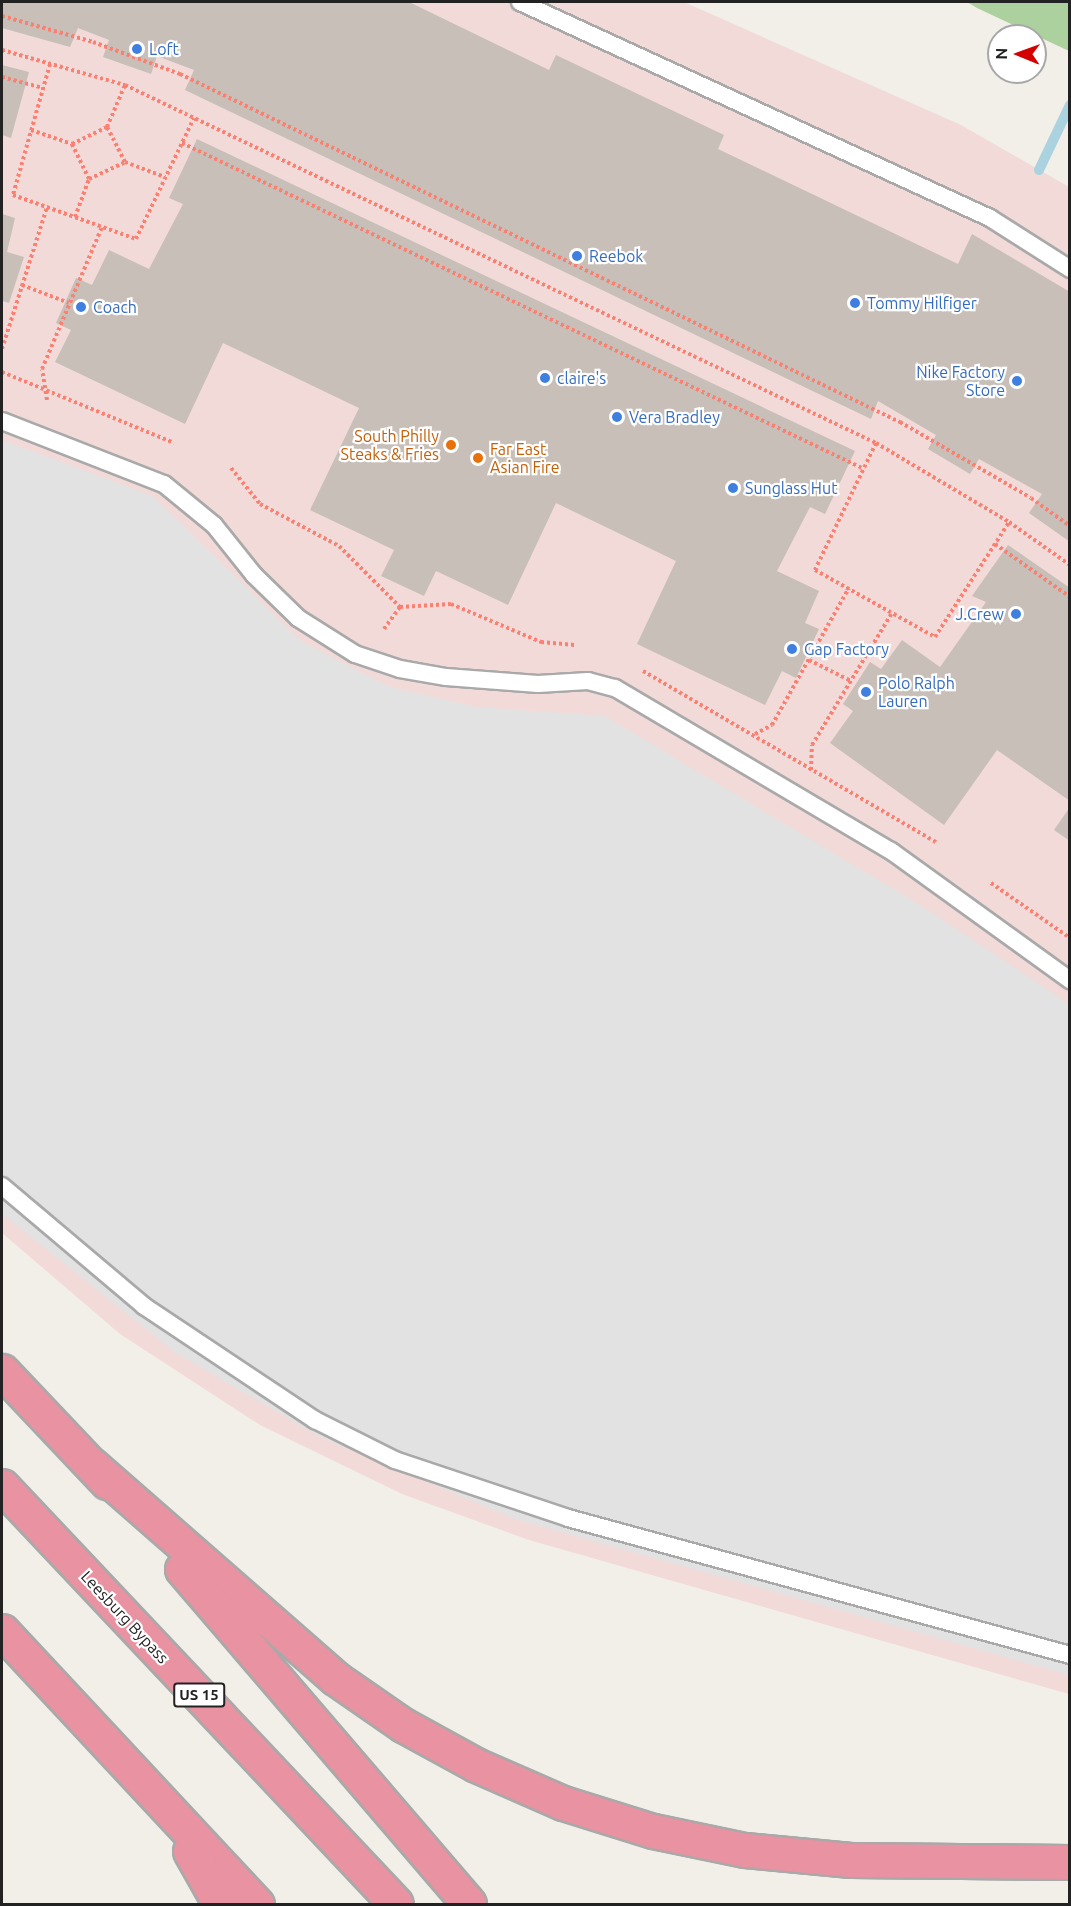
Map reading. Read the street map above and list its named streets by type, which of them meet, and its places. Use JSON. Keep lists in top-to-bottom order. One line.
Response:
{"streets":{"highway":["Leesburg Bypass","US 15"]},"places":["Loft","Reebok","Tommy Hilfiger","Coach","claire's","Nike Factory Store","Vera Bradley","South Philly Steaks & Fries","Far East Asian Fire","Sunglass Hut","J.Crew","Gap Factory","Polo Ralph Lauren"],"north":"left"}
